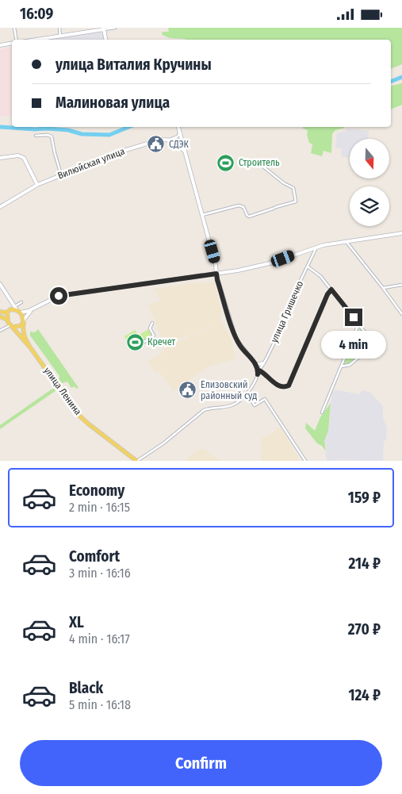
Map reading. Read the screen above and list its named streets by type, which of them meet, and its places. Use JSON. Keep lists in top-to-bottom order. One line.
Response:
{"streets":{"main road":["улица Ленина"],"street":["Вилюйская улица","улица Гришечко"]},"crossings":[["улица Гришечко","улица Ленина"]],"places":{"public building":["СДЭК","Елизовский районный суд"],"sports":["Строитель","Кречет"]},"north":"bottom","page":{"status":"16:09","banner":["улица Виталия Кручины","Малиновая улица"],"bubble":"4 min","list":[{"name":"Economy","note":"2 min · 16:15","value":"159 ₽"},{"name":"Comfort","note":"3 min · 16:16","value":"214 ₽"},{"name":"XL","note":"4 min · 16:17","value":"270 ₽"},{"name":"Black","note":"5 min · 16:18","value":"124 ₽"}],"buttons":"Confirm"}}
